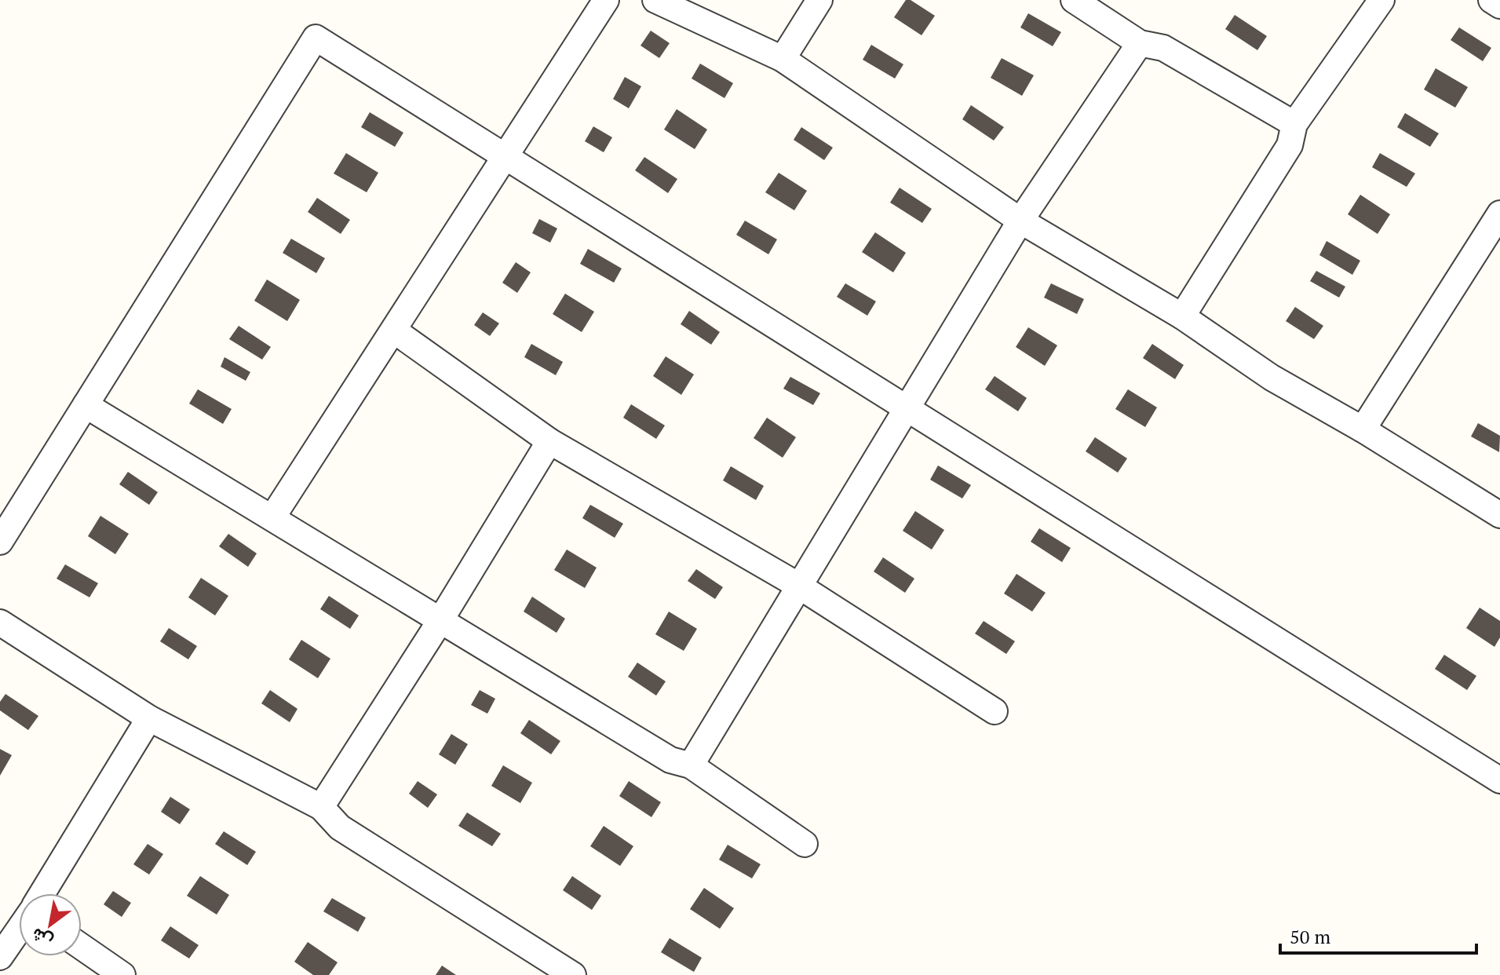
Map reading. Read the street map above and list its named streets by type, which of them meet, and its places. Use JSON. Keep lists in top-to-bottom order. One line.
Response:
{"scale_bar":"50 m","north":"bottom left"}
